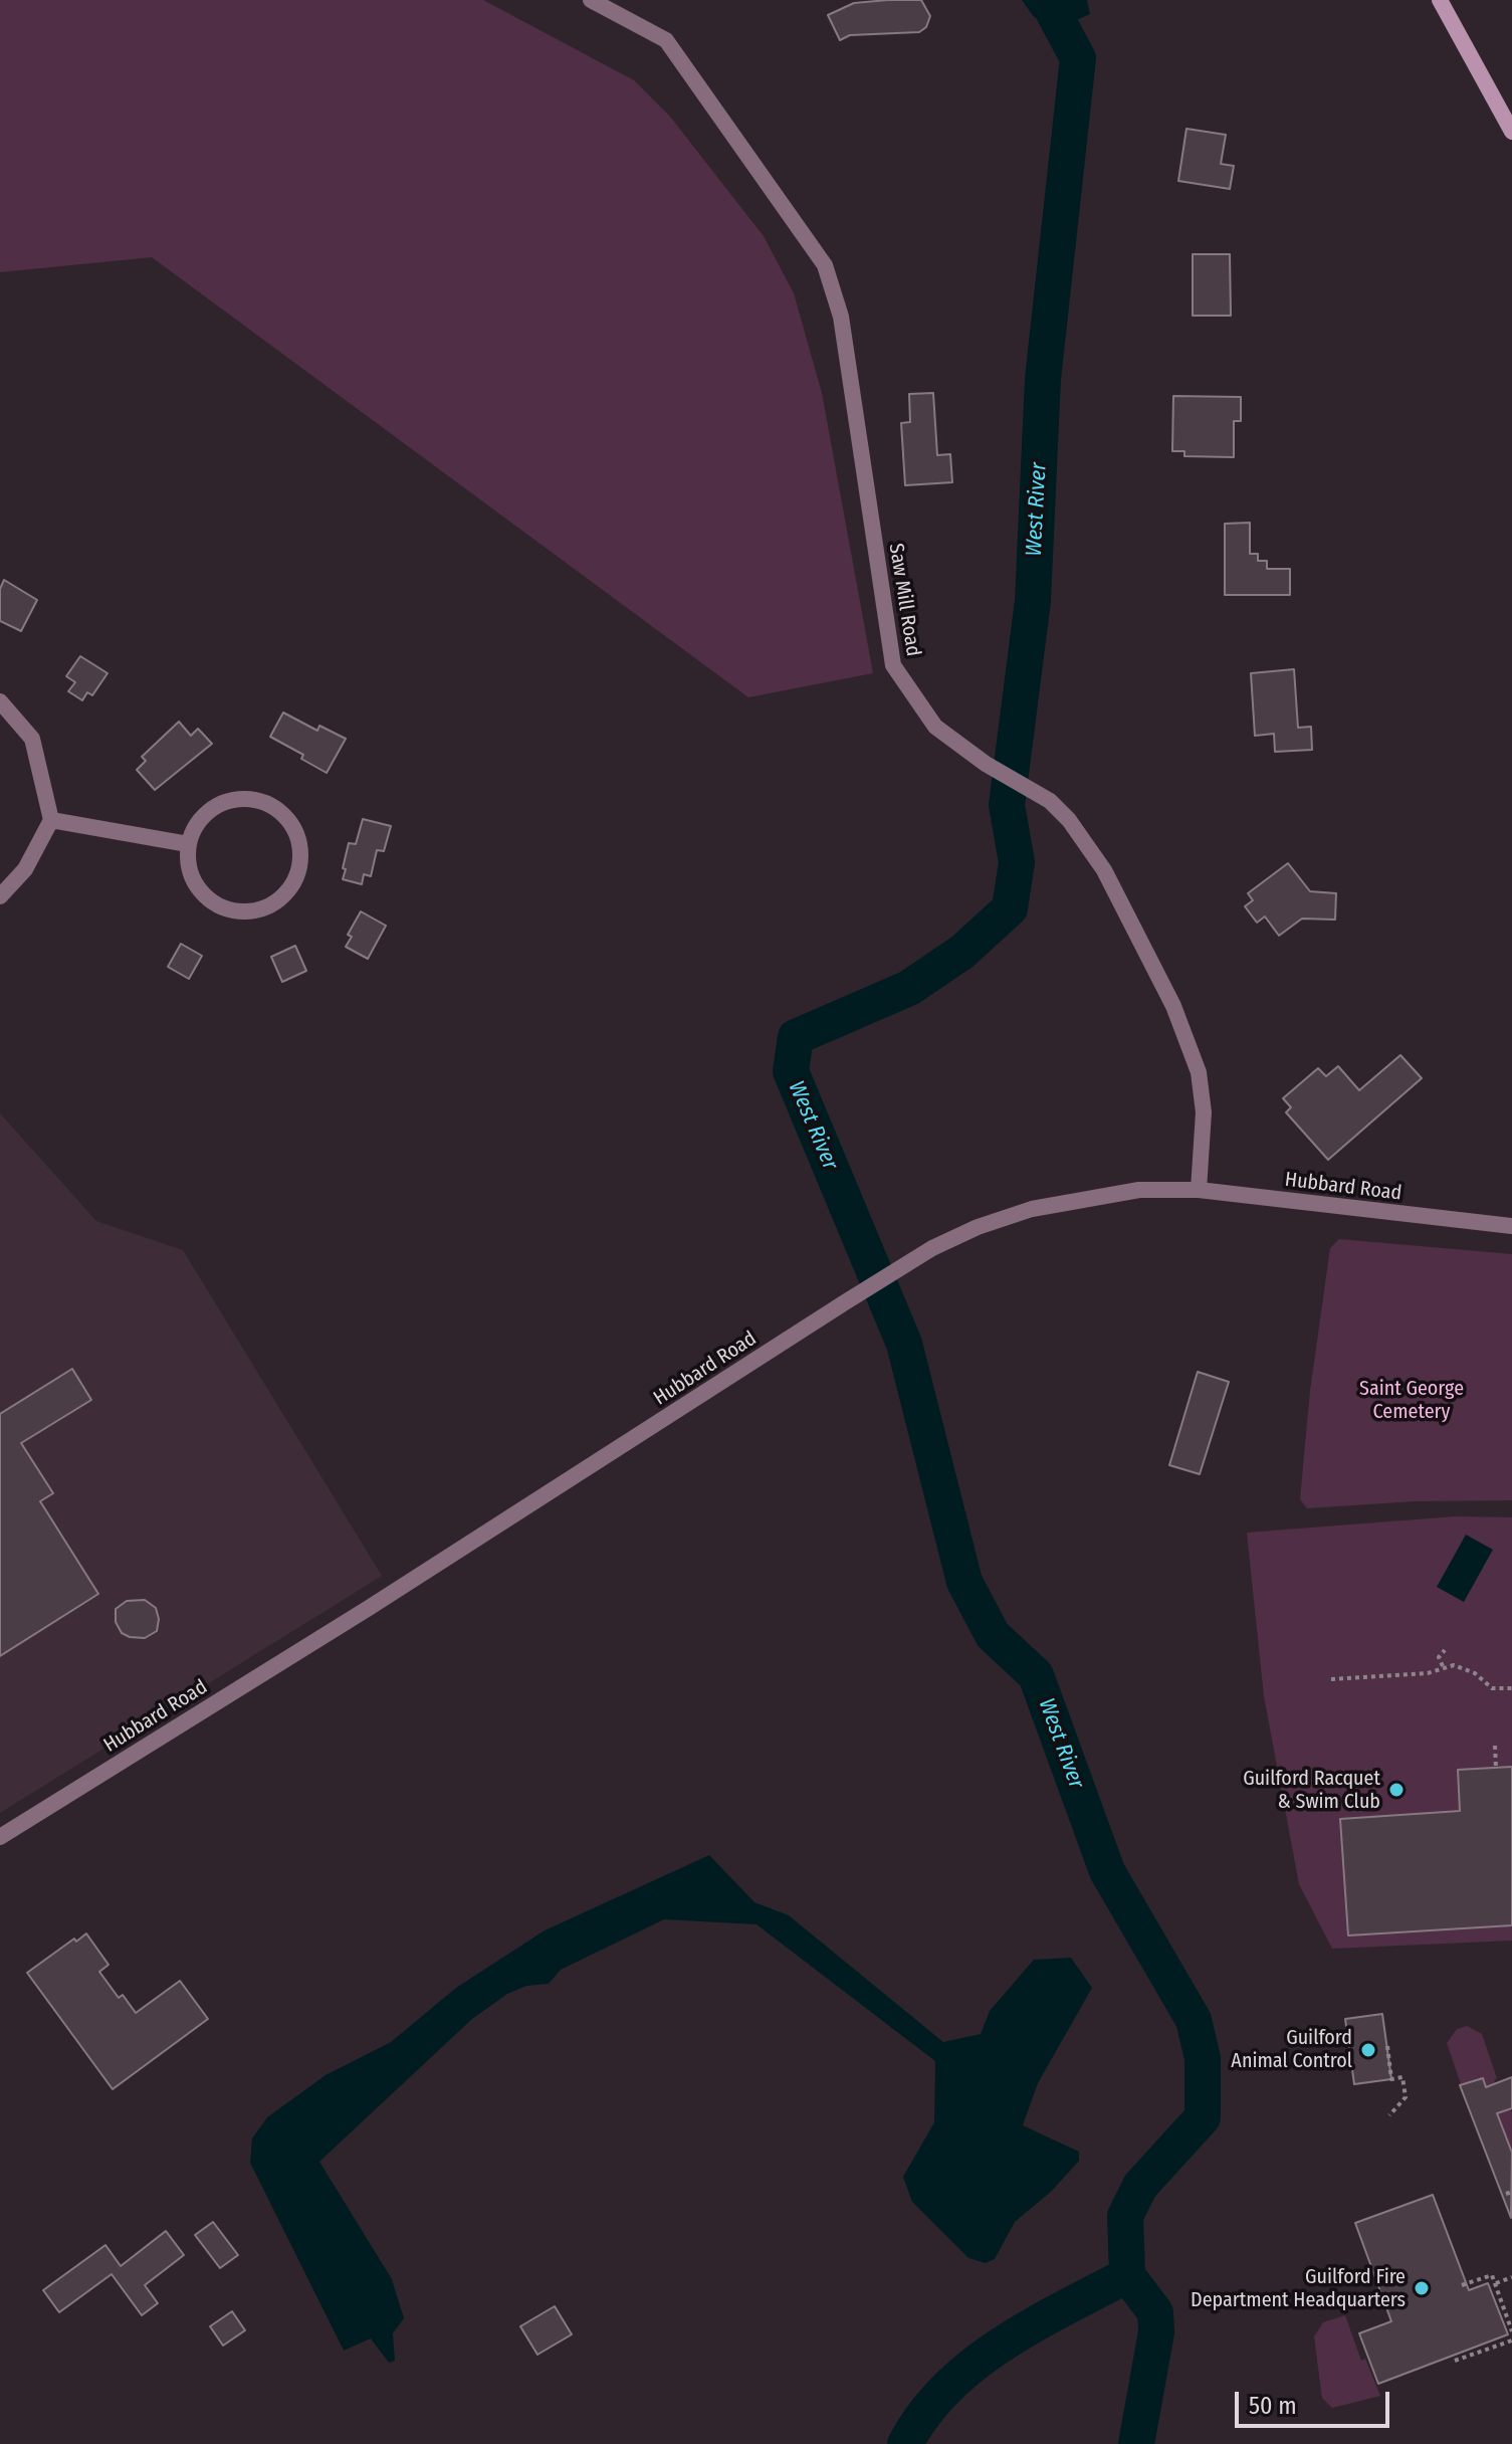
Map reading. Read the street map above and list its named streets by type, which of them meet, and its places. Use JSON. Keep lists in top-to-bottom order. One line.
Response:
{"streets":{"street":["Saw Mill Road","Hubbard Road"]},"crossings":[["Saw Mill Road","Hubbard Road"]],"water":["West River"],"parks":["Saint George Cemetery"],"places":["Guilford Racquet & Swim Club","Guilford Animal Control","Guilford Fire Department Headquarters"],"scale_bar":"50 m"}
